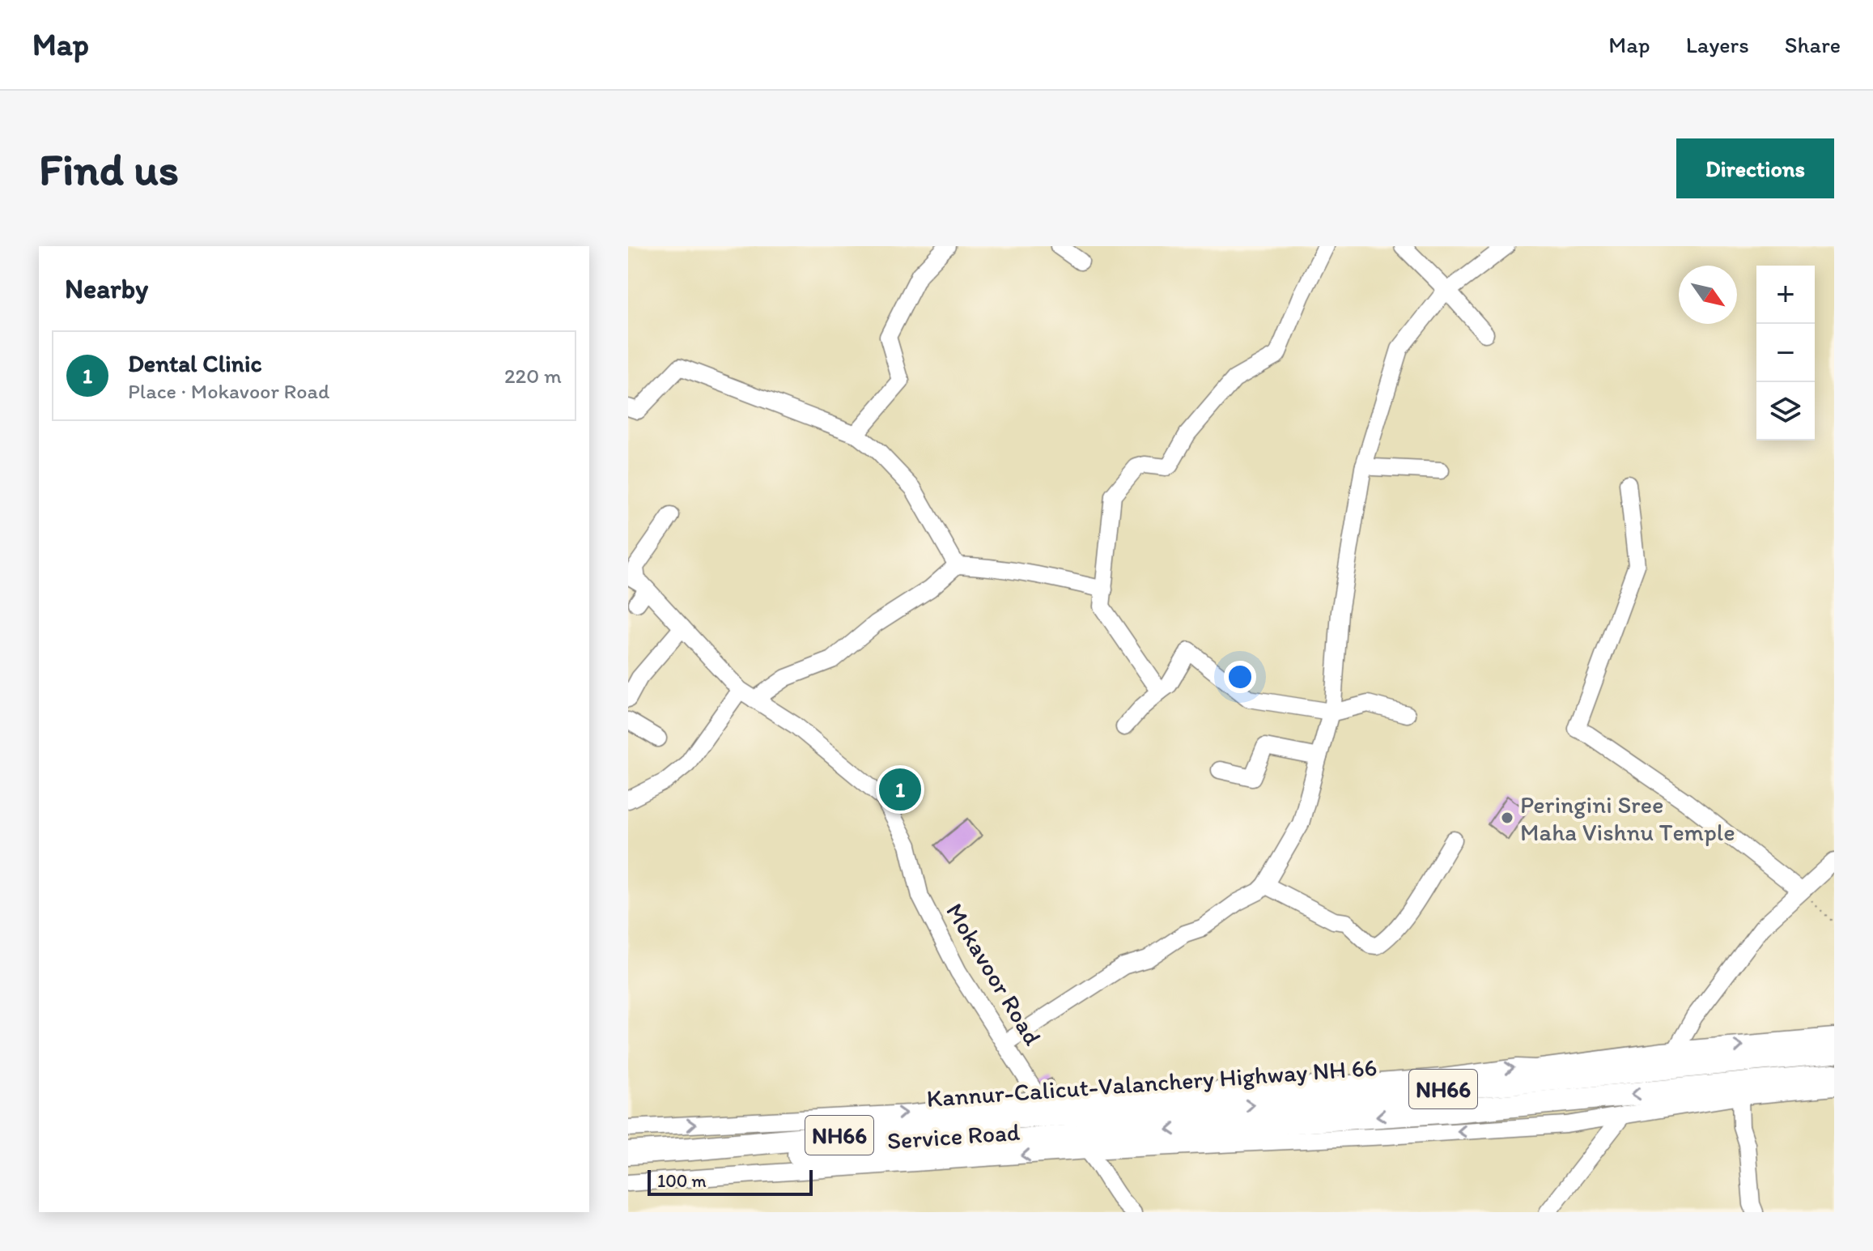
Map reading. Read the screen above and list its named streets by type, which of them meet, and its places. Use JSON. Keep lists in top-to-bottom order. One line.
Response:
{"streets":{"highway":["Kannur-Calicut-Valanchery Highway NH 66","NH66"],"street":["Mokavoor Road","Service Road"]},"crossings":[["Mokavoor Road","Kannur-Calicut-Valanchery Highway NH 66"],["Mokavoor Road","Service Road"]],"places":["Peringini Sree Maha Vishnu Temple"],"scale_bar":"100 m","north":"bottom right","page":{"header":"Map","nav":["Map","Layers","Share"],"buttons":"Directions","title":"Find us","heading":"Nearby","map_buttons":["+","−"],"list":[{"mark":"1","name":"Dental Clinic","note":"Place · Mokavoor Road","value":"220 m"}],"pins":"1","scale":"100 m"}}
